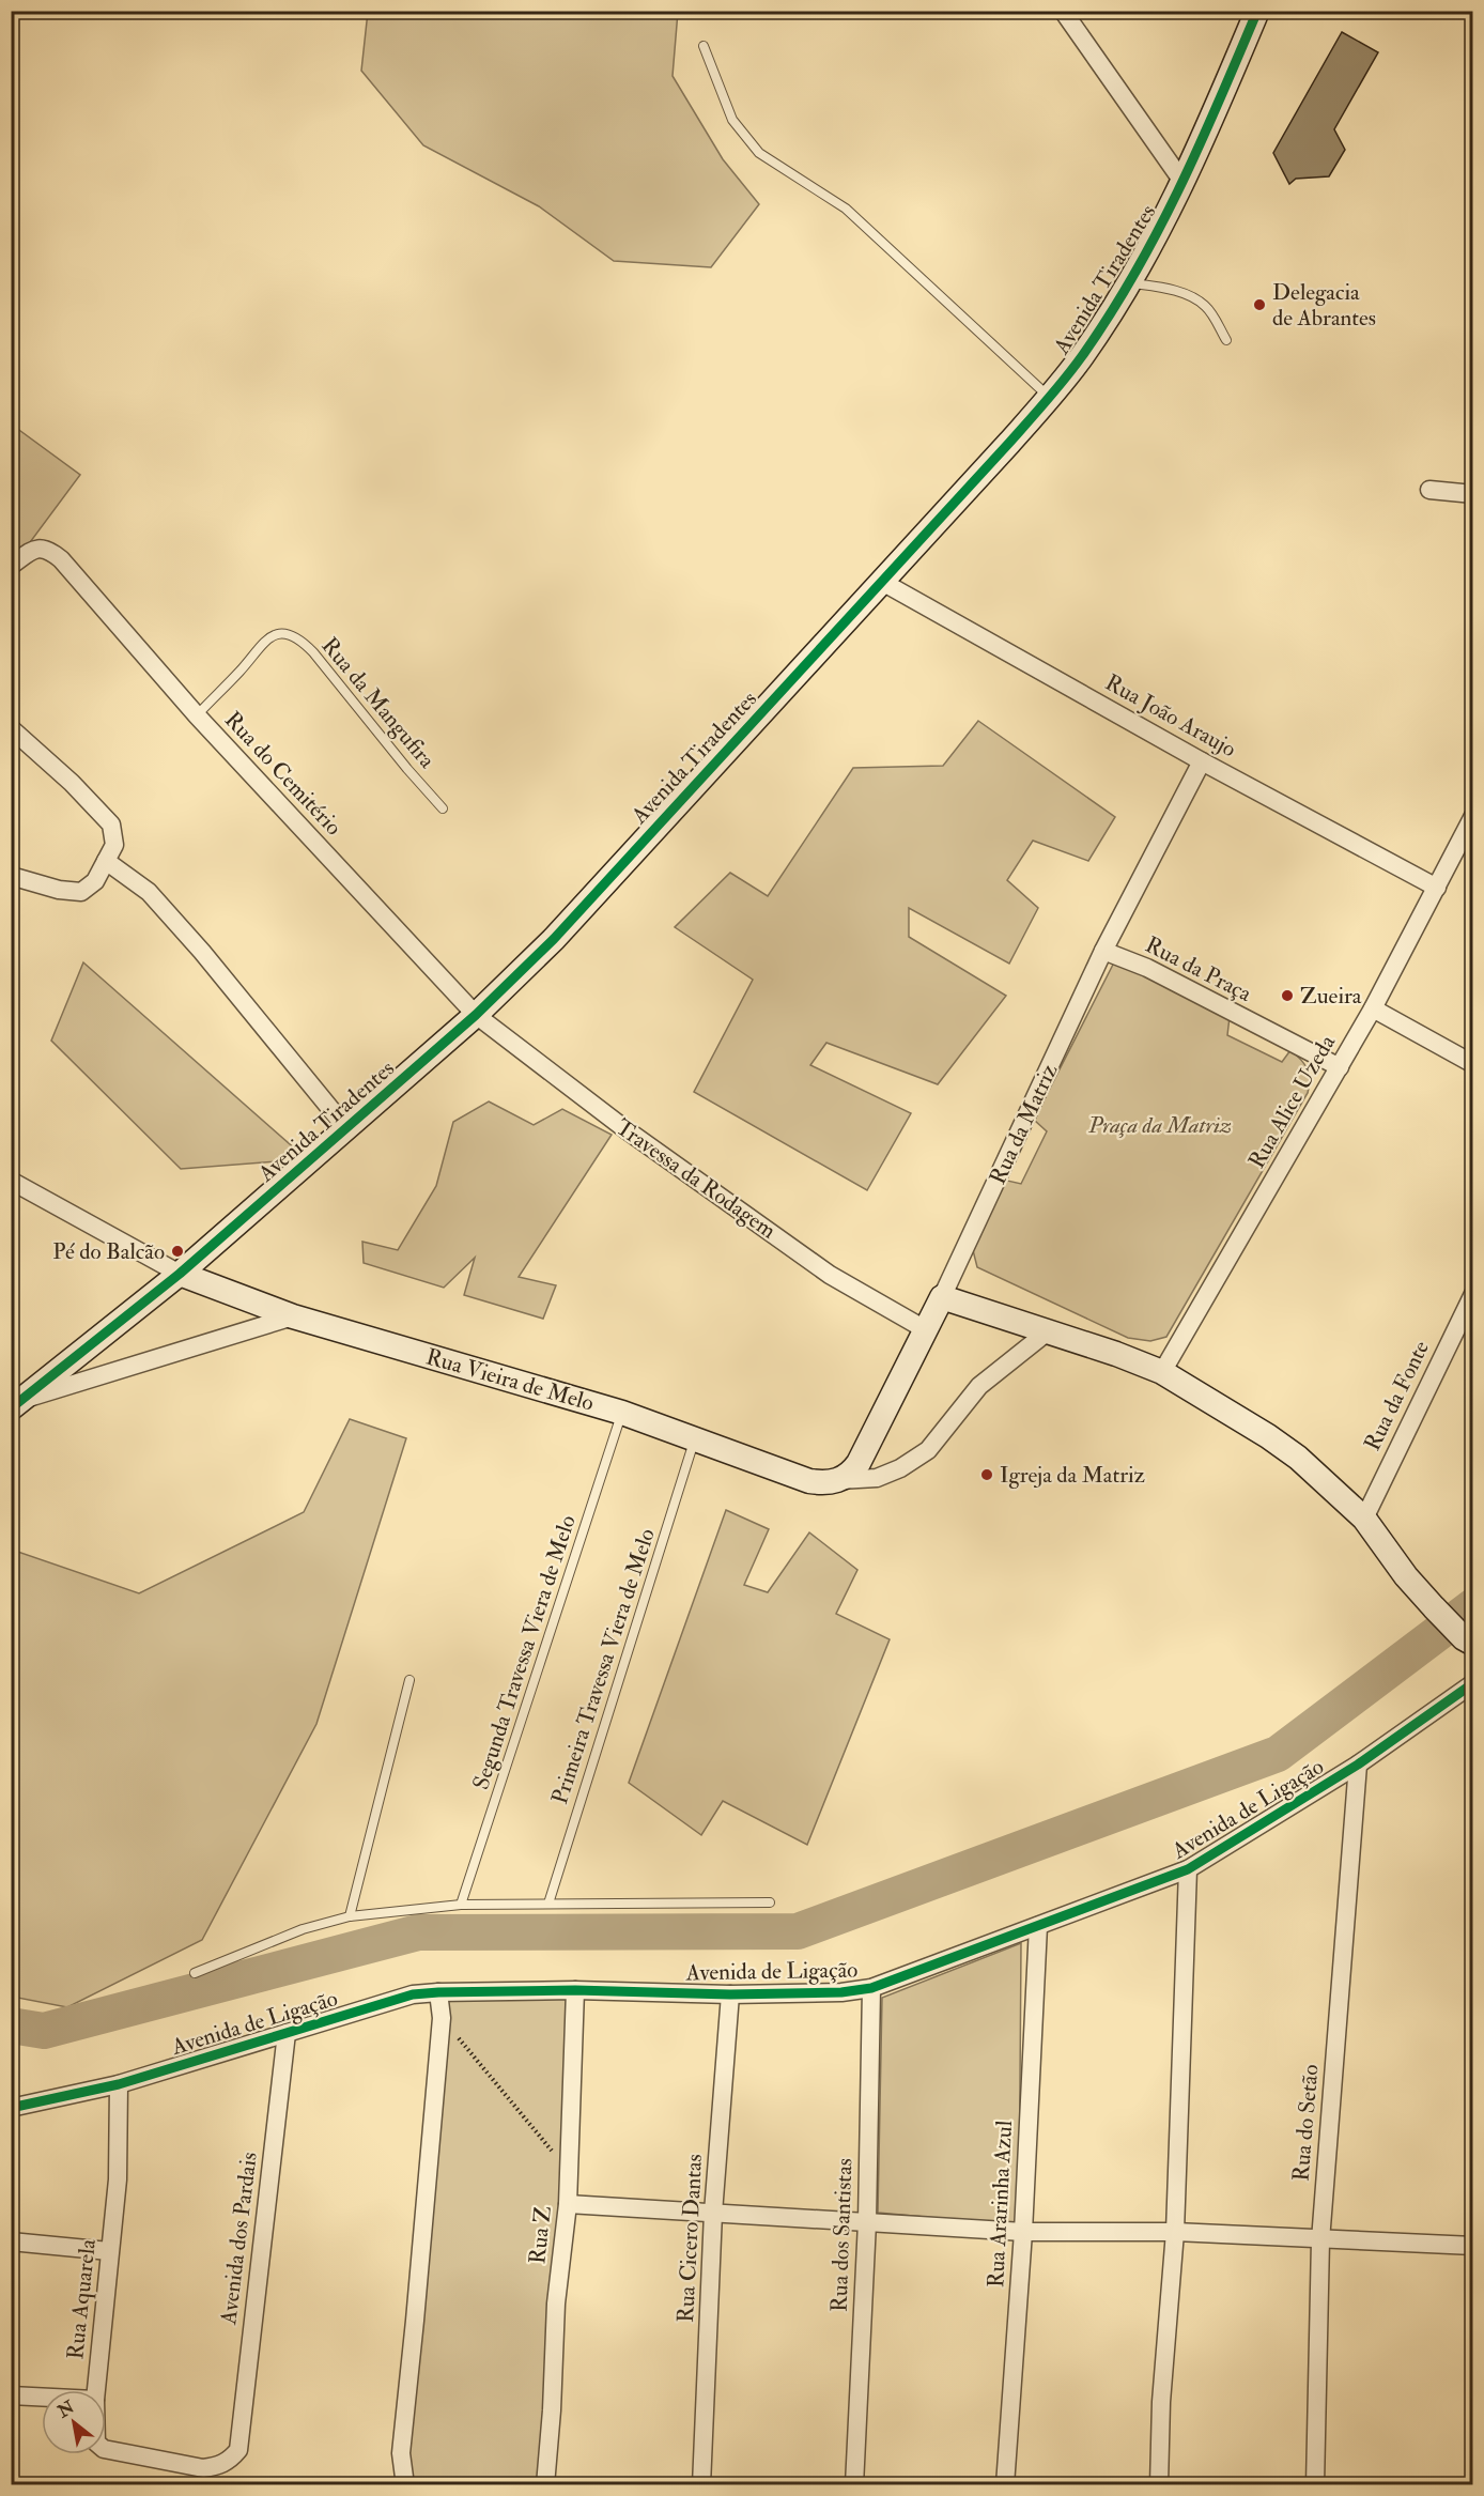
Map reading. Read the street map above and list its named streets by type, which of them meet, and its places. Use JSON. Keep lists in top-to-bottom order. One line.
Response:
{"streets":{"street":["Avenida Tiradentes","Rua João Araujo","Rua do Cemitério","Rua da Praça","Rua Alice Uzeda","Rua da Matriz","Travessa da Rodagem","Rua Vieira de Melo","Rua da Fonte","Avenida de Ligação","Rua do Setão","Rua Ararinha Azul","Rua Z","Rua dos Santistas","Avenida dos Pardais","Rua Cicero Dantas","Rua Aquarela"],"lane":["Rua da Mangufira","Segunda Travessa Viera de Melo","Primeira Travessa Viera de Melo"]},"crossings":[["Avenida Tiradentes","Rua João Araujo"],["Avenida Tiradentes","Rua do Cemitério"],["Avenida Tiradentes","Travessa da Rodagem"],["Avenida Tiradentes","Rua Vieira de Melo"],["Rua da Mangufira","Rua do Cemitério"],["Rua João Araujo","Rua Alice Uzeda"],["Rua João Araujo","Rua da Matriz"],["Rua do Cemitério","Travessa da Rodagem"],["Rua da Praça","Rua Alice Uzeda"],["Rua da Praça","Rua da Matriz"],["Rua da Matriz","Travessa da Rodagem"],["Rua da Matriz","Rua Vieira de Melo"],["Rua Vieira de Melo","Segunda Travessa Viera de Melo"],["Rua Vieira de Melo","Primeira Travessa Viera de Melo"],["Avenida de Ligação","Rua do Setão"],["Avenida de Ligação","Rua Ararinha Azul"],["Avenida de Ligação","Rua Z"],["Avenida de Ligação","Rua dos Santistas"],["Avenida de Ligação","Avenida dos Pardais"],["Avenida de Ligação","Rua Cicero Dantas"],["Avenida de Ligação","Rua Aquarela"],["Avenida dos Pardais","Rua Aquarela"]],"parks":["Praça da Matriz"],"places":["Delegacia de Abrantes","Zueira","Pé do Balcão","Igreja da Matriz"],"north":"top left"}
